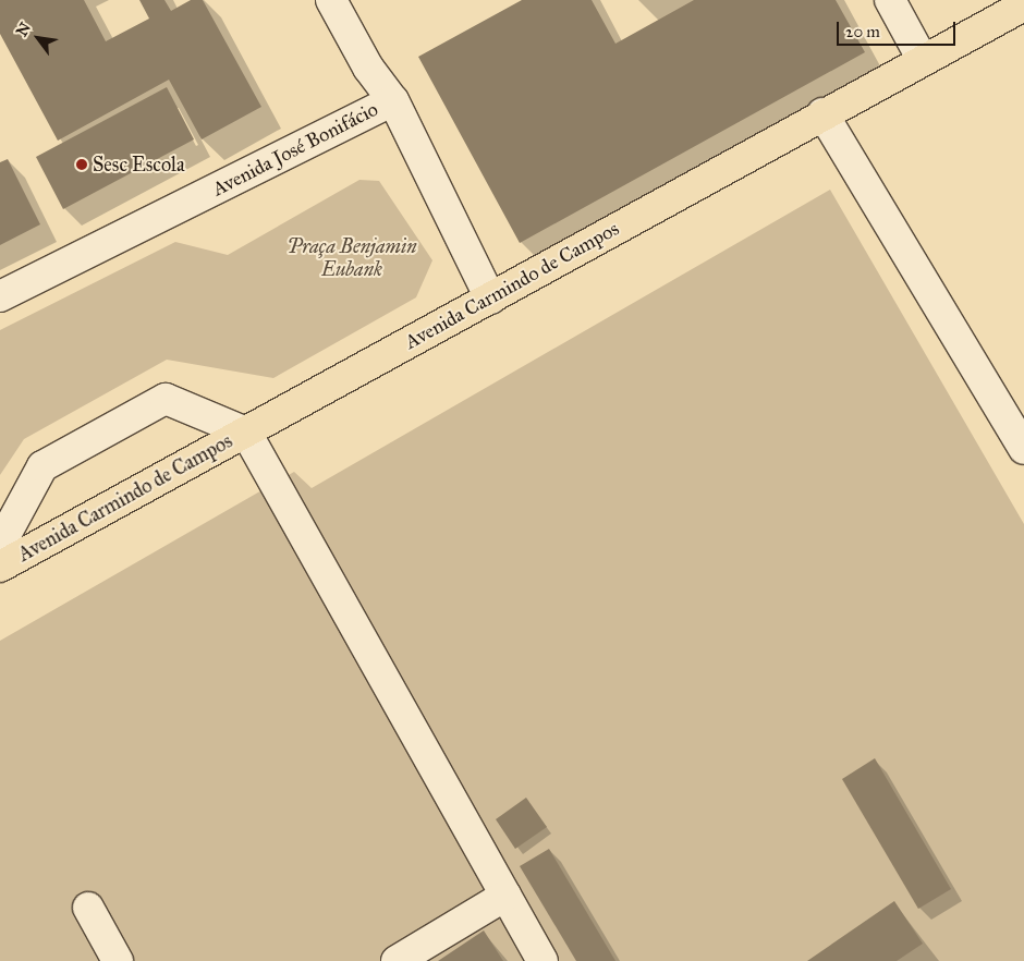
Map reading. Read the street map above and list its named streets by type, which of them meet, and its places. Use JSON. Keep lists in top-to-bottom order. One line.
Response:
{"streets":{"main road":["Avenida Carmindo de Campos"],"street":["Avenida José Bonifácio"]},"crossings":[["Avenida José Bonifácio","Avenida Carmindo de Campos"]],"parks":["Praça Benjamin Eubank"],"places":["Sesc Escola"],"scale_bar":"20 m","north":"top left"}
